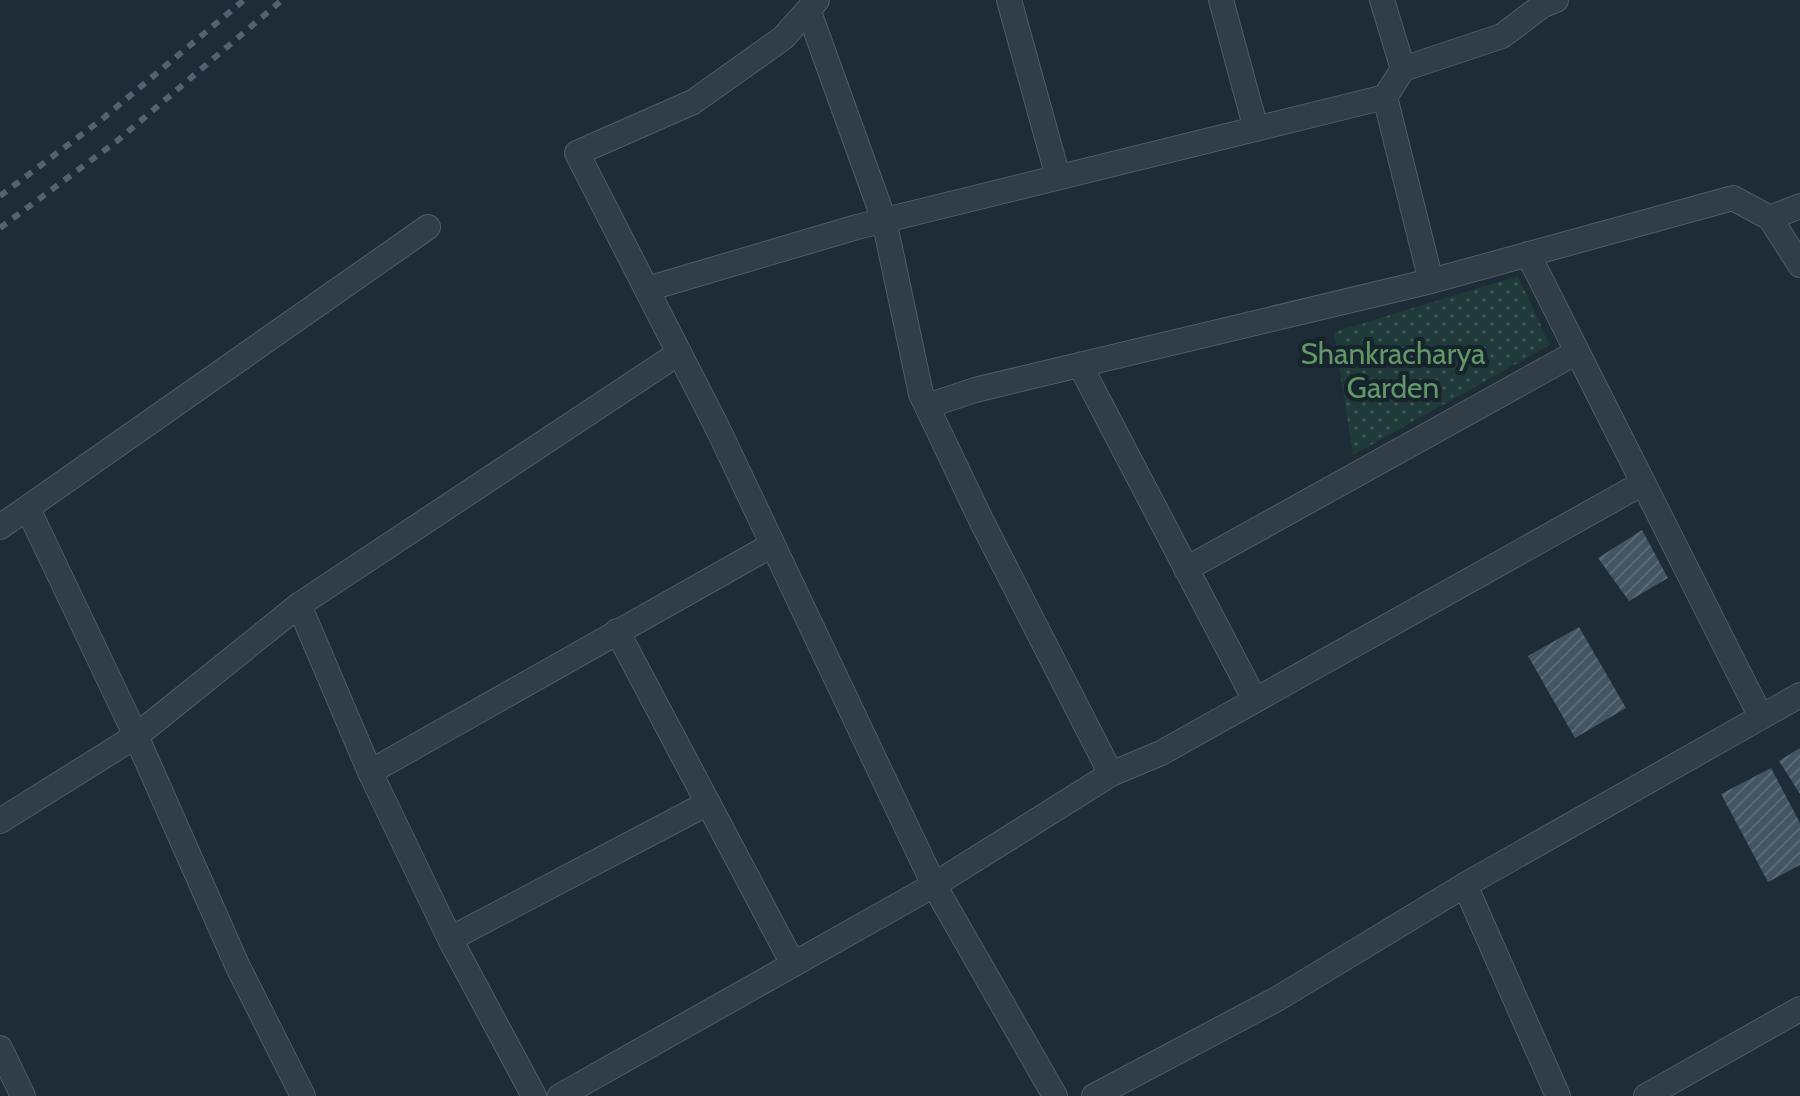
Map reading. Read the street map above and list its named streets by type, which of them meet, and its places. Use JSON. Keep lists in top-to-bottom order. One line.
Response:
{"parks":["Shankracharya Garden"]}
